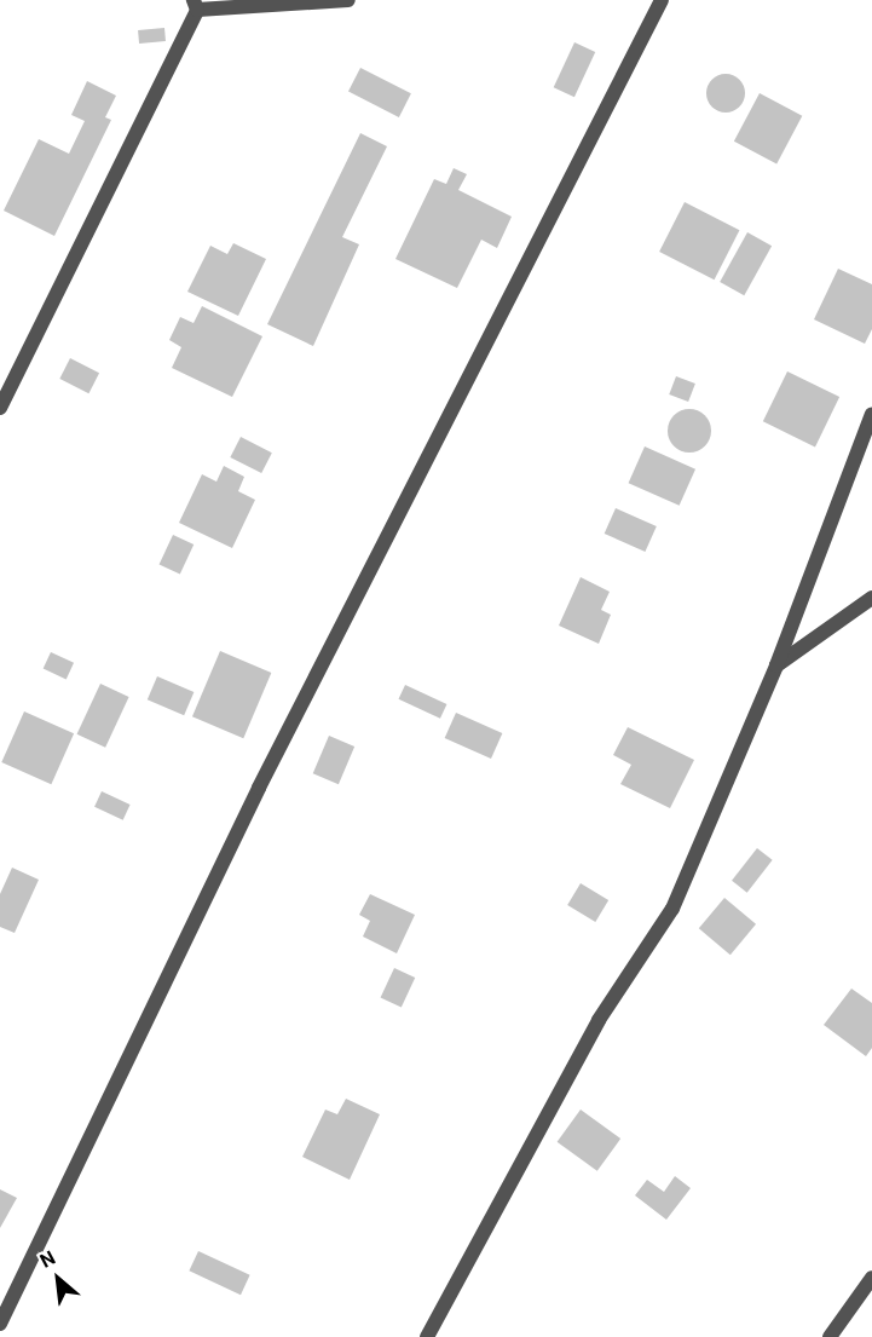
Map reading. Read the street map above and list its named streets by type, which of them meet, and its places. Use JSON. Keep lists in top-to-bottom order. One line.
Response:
{"north":"top left"}
